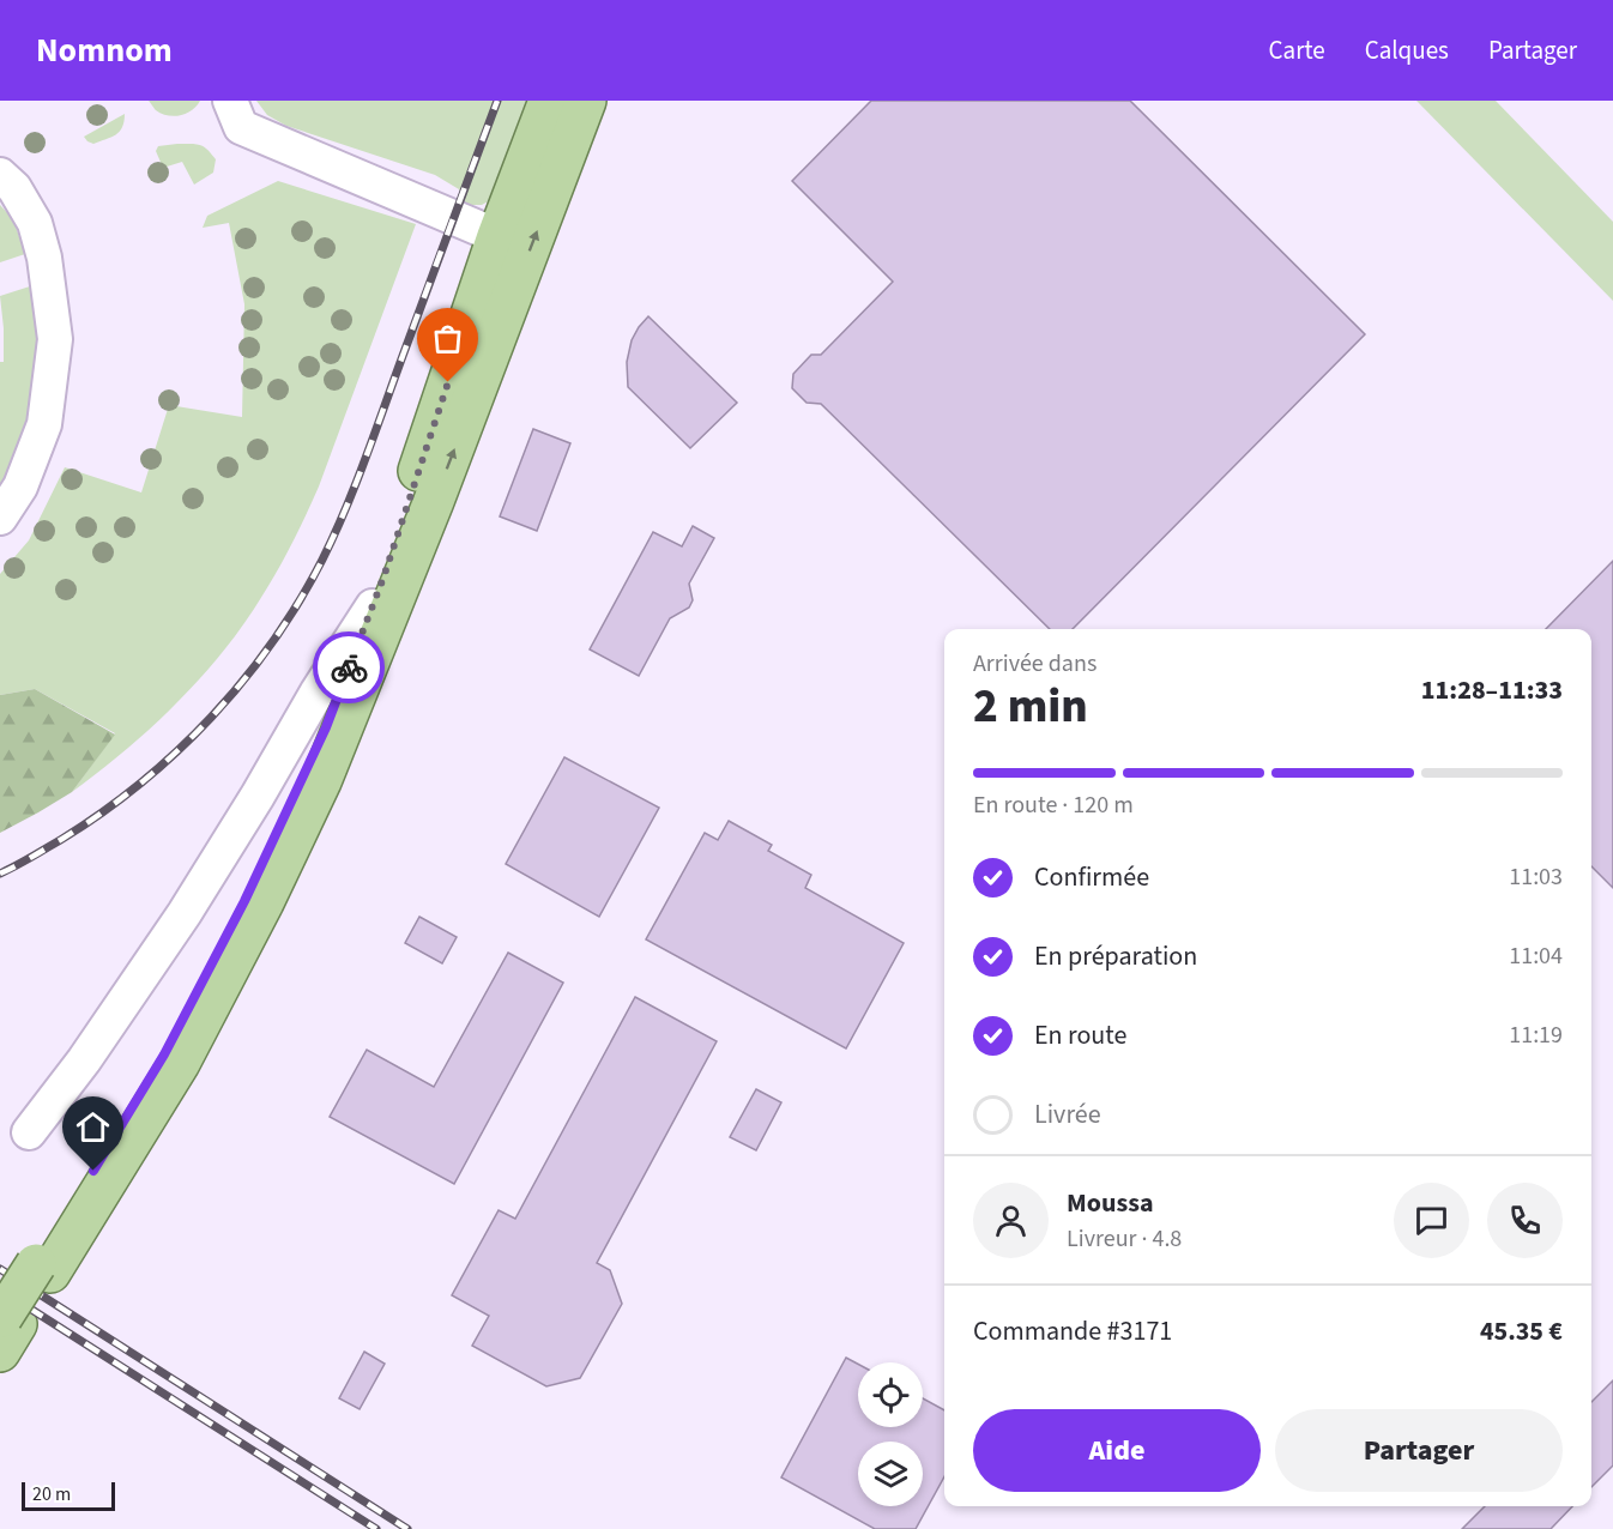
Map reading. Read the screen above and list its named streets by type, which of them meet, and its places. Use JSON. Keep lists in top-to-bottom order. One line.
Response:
{"scale_bar":"20 m","page":{"header":"Nomnom","nav":["Carte","Calques","Partager"],"heading":["2 min","Arrivée dans","11:28–11:33"],"panel":["Moussa","Livreur · 4.8","Commande #3171","45.35 €"],"bar":"En route · 120 m","list":[["Confirmée","11:03"],["En préparation","11:04"],["En route","11:19"],"Livrée"],"buttons":["Aide","Partager"],"scale":"20 m"}}
